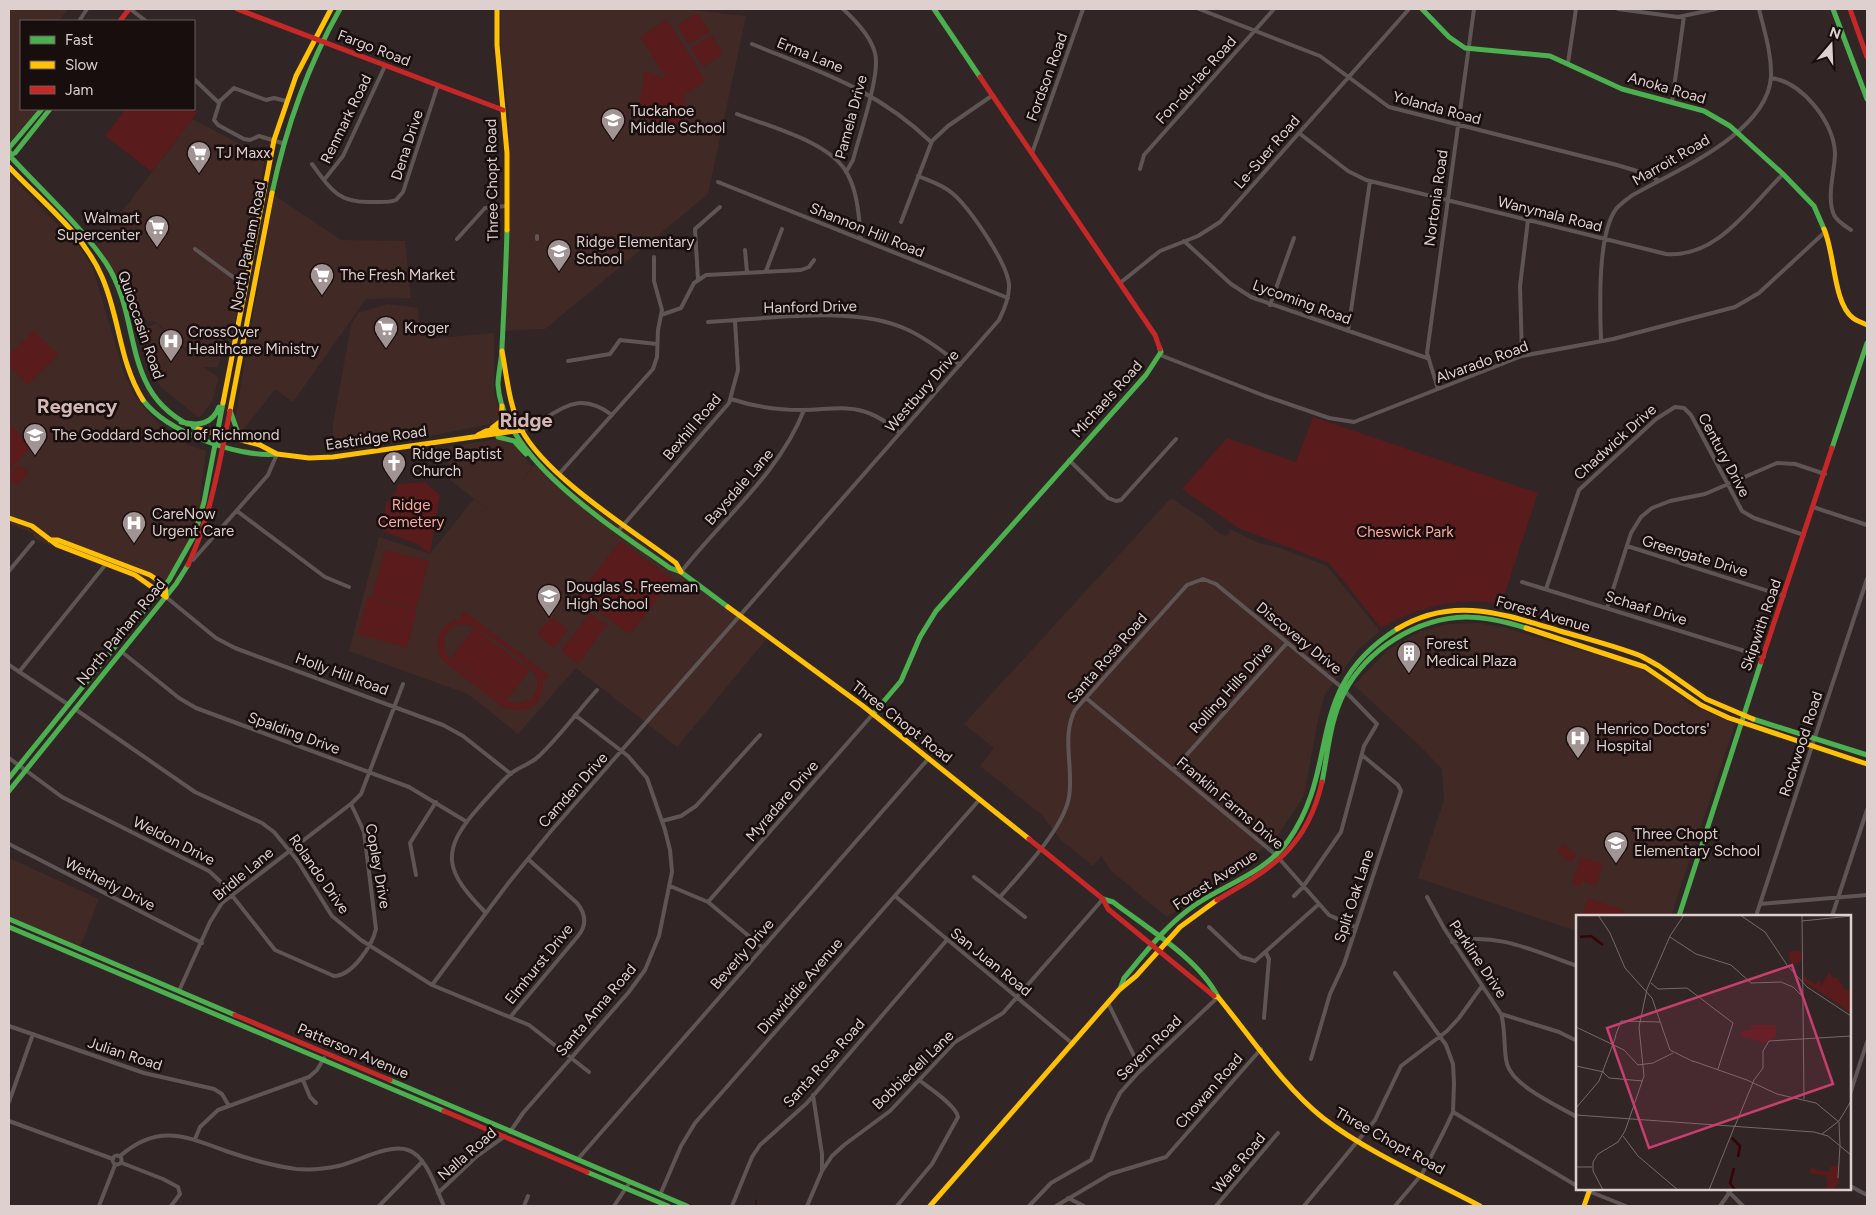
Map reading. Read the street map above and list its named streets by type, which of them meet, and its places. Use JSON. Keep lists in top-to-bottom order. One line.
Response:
{"streets":{"main road":["Fargo Road","Anoka Road","Three Chopt Road","North Parham Road","Quioccasin Road","Michaels Road","Eastridge Road","Forest Avenue","Skipwith Road","Holly Hill Road","Patterson Avenue"],"street":["Erma Lane","Fordson Road","Fon-du-lac Road","Yolanda Road","Pamela Drive","Renmark Road","Dena Drive","Le-Suer Road","Marroit Road","Nortonia Road","Wanymala Road","Shannon Hill Road","Lycoming Road","Hanford Drive","Alvarado Road","Westbury Drive","Bexhill Road","Chadwick Drive","Century Drive","Baysdale Lane","Greengate Drive","Schaaf Drive","Discovery Drive","Santa Rosa Road","Rolling Hills Drive","Spalding Drive","Rockwood Road","Camden Drive","Myradare Drive","Franklin Farms Drive","Weldon Drive","Copley Drive","Bridle Lane","Rolando Drive","Wetherly Drive","Split Oak Lane","Beverly Drive","Parkline Drive","San Juan Road","Elmhurst Drive","Dinwiddie Avenue","Santa Anna Road","Severn Road","Julian Road","Bobbiedell Lane","Chowan Road","Nalla Road","Ware Road"]},"crossings":[["Fargo Road","Renmark Road"],["Fargo Road","Dena Drive"],["Fargo Road","Three Chopt Road"],["Fargo Road","North Parham Road"],["Erma Lane","Pamela Drive"],["Fordson Road","Michaels Road"],["Fon-du-lac Road","Yolanda Road"],["Anoka Road","Marroit Road"],["Anoka Road","Nortonia Road"],["Anoka Road","Wanymala Road"],["Anoka Road","Alvarado Road"],["Yolanda Road","Le-Suer Road"],["Yolanda Road","Marroit Road"],["Yolanda Road","Nortonia Road"],["Pamela Drive","Shannon Hill Road"],["Renmark Road","Dena Drive"],["Le-Suer Road","Wanymala Road"],["Le-Suer Road","Lycoming Road"],["Le-Suer Road","Michaels Road"],["Marroit Road","Wanymala Road"],["Marroit Road","Alvarado Road"],["Three Chopt Road","Westbury Drive"],["Three Chopt Road","Michaels Road"],["Three Chopt Road","Bexhill Road"],["Three Chopt Road","Eastridge Road"],["Three Chopt Road","Baysdale Lane"],["Three Chopt Road","Forest Avenue"],["Three Chopt Road","Santa Rosa Road"],["Three Chopt Road","Camden Drive"],["Three Chopt Road","Myradare Drive"],["Three Chopt Road","Beverly Drive"],["Three Chopt Road","Dinwiddie Avenue"],["Three Chopt Road","Severn Road"],["Three Chopt Road","Bobbiedell Lane"],["Three Chopt Road","Chowan Road"],["Nortonia Road","Wanymala Road"],["Nortonia Road","Lycoming Road"],["Nortonia Road","Alvarado Road"],["Shannon Hill Road","Westbury Drive"],["North Parham Road","Quioccasin Road"],["North Parham Road","Eastridge Road"],["North Parham Road","Holly Hill Road"],["North Parham Road","Spalding Drive"],["North Parham Road","Weldon Drive"],["North Parham Road","Rolando Drive"],["Hanford Drive","Westbury Drive"],["Hanford Drive","Bexhill Road"],["Quioccasin Road","Eastridge Road"],["Alvarado Road","Michaels Road"],["Westbury Drive","Camden Drive"],["Michaels Road","Myradare Drive"],["Chadwick Drive","Century Drive"],["Chadwick Drive","Schaaf Drive"],["Century Drive","Skipwith Road"],["Greengate Drive","Skipwith Road"],["Schaaf Drive","Skipwith Road"],["Forest Avenue","Skipwith Road"],["Forest Avenue","Discovery Drive"],["Forest Avenue","Rockwood Road"],["Forest Avenue","Franklin Farms Drive"],["Forest Avenue","San Juan Road"],["Discovery Drive","Santa Rosa Road"],["Discovery Drive","Rolling Hills Drive"],["Discovery Drive","Split Oak Lane"],["Santa Rosa Road","Franklin Farms Drive"],["Santa Rosa Road","San Juan Road"],["Holly Hill Road","Bridle Lane"],["Rolling Hills Drive","Franklin Farms Drive"],["Spalding Drive","Bridle Lane"],["Camden Drive","Rolando Drive"],["Camden Drive","Elmhurst Drive"],["Camden Drive","Santa Anna Road"],["Franklin Farms Drive","Split Oak Lane"],["Weldon Drive","Copley Drive"],["Weldon Drive","Bridle Lane"],["Copley Drive","Bridle Lane"],["Copley Drive","Rolando Drive"],["Bridle Lane","Rolando Drive"],["Bridle Lane","Wetherly Drive"],["Bridle Lane","Patterson Avenue"],["Rolando Drive","Elmhurst Drive"],["Rolando Drive","Santa Anna Road"],["Beverly Drive","Patterson Avenue"],["San Juan Road","Dinwiddie Avenue"],["San Juan Road","Bobbiedell Lane"],["Dinwiddie Avenue","Patterson Avenue"],["Santa Anna Road","Patterson Avenue"],["Santa Anna Road","Nalla Road"],["Patterson Avenue","Nalla Road"]],"districts":["Regency","Ridge"],"parks":["Ridge Cemetery","Cheswick Park"],"places":{"school or university":["Tuckahoe Middle School","Ridge Elementary School","The Goddard School of Richmond","Douglas S. Freeman High School","Three Chopt Elementary School"],"supermarket":["TJ Maxx","Walmart Supercenter","The Fresh Market","Kroger"],"hospital":["CrossOver Healthcare Ministry","CareNow Urgent Care","Henrico Doctors' Hospital"],"church":["Ridge Baptist Church"],"building":["Forest Medical Plaza"]},"legend":["Fast","Slow","Jam"],"north":"top"}
